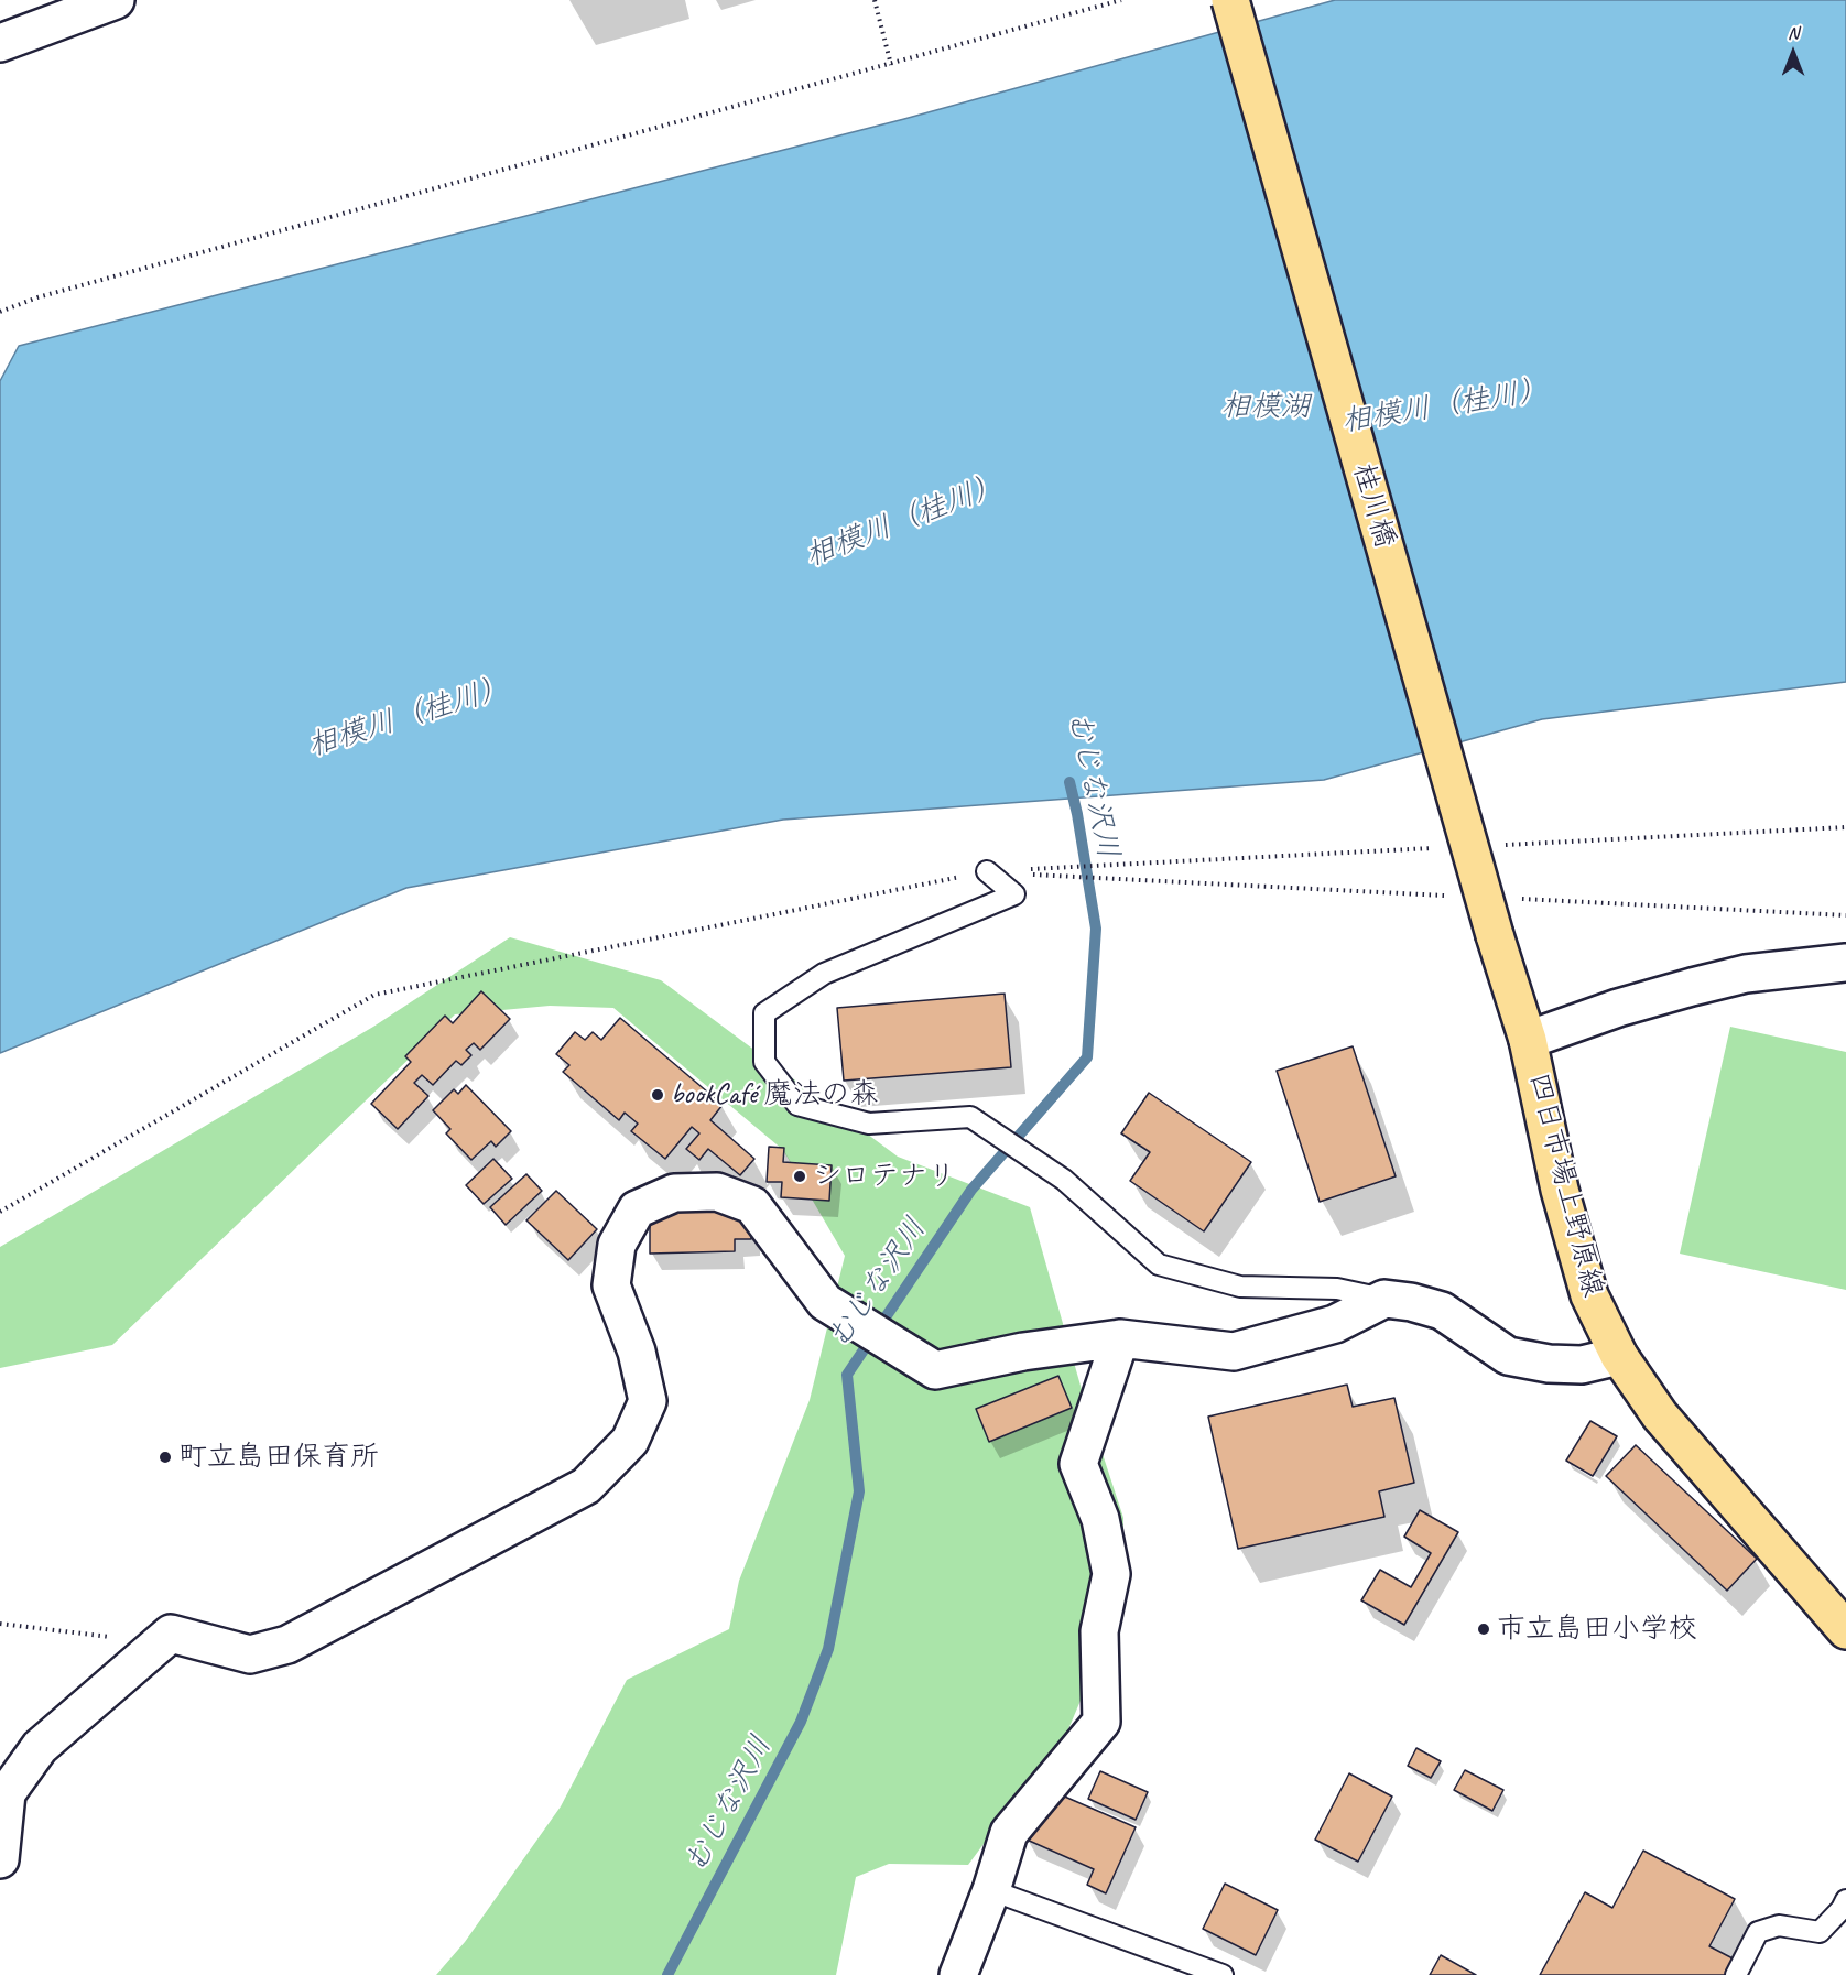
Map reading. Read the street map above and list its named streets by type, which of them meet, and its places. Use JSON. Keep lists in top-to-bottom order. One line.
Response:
{"streets":{"main road":["桂川橋","四日市場上野原線"]},"crossings":[["桂川橋","四日市場上野原線"]],"water":["相模川（桂川）","相模湖","むじな沢川"],"places":["bookCafé 魔法の森","シロテナリ","町立島田保育所","市立島田小学校"],"north":"top"}
